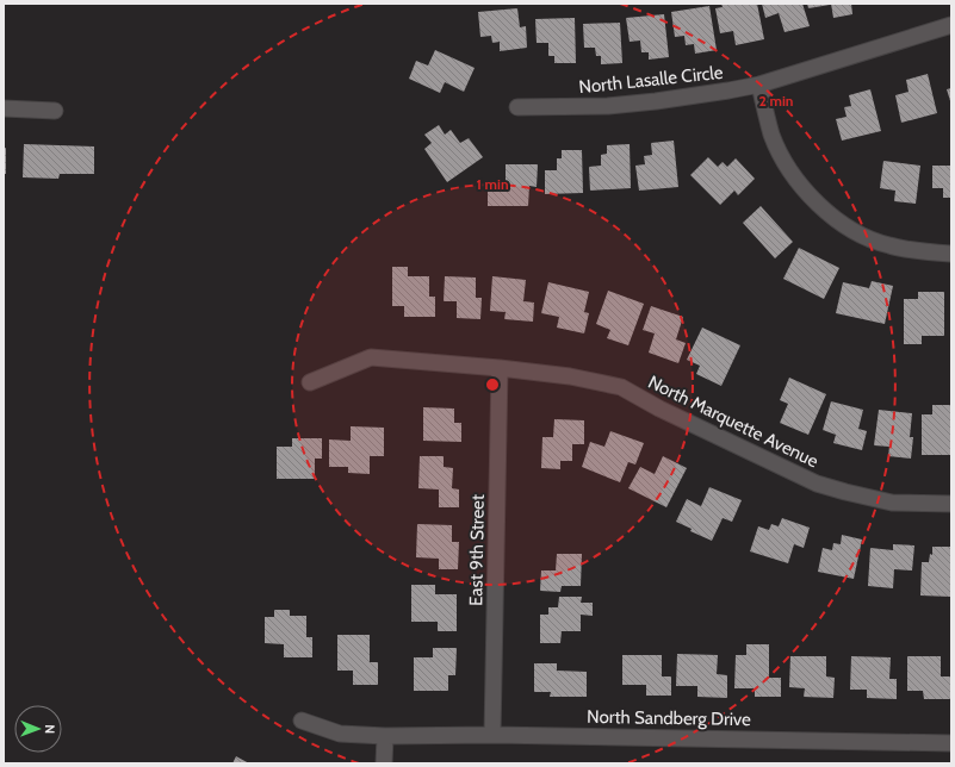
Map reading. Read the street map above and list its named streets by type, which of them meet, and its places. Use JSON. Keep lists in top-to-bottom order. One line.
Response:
{"streets":{"street":["North Lasalle Circle","North Marquette Avenue","East 9th Street","North Sandberg Drive"]},"crossings":[["North Marquette Avenue","East 9th Street"],["East 9th Street","North Sandberg Drive"]],"north":"right","rings":["2 min","1 min"]}
